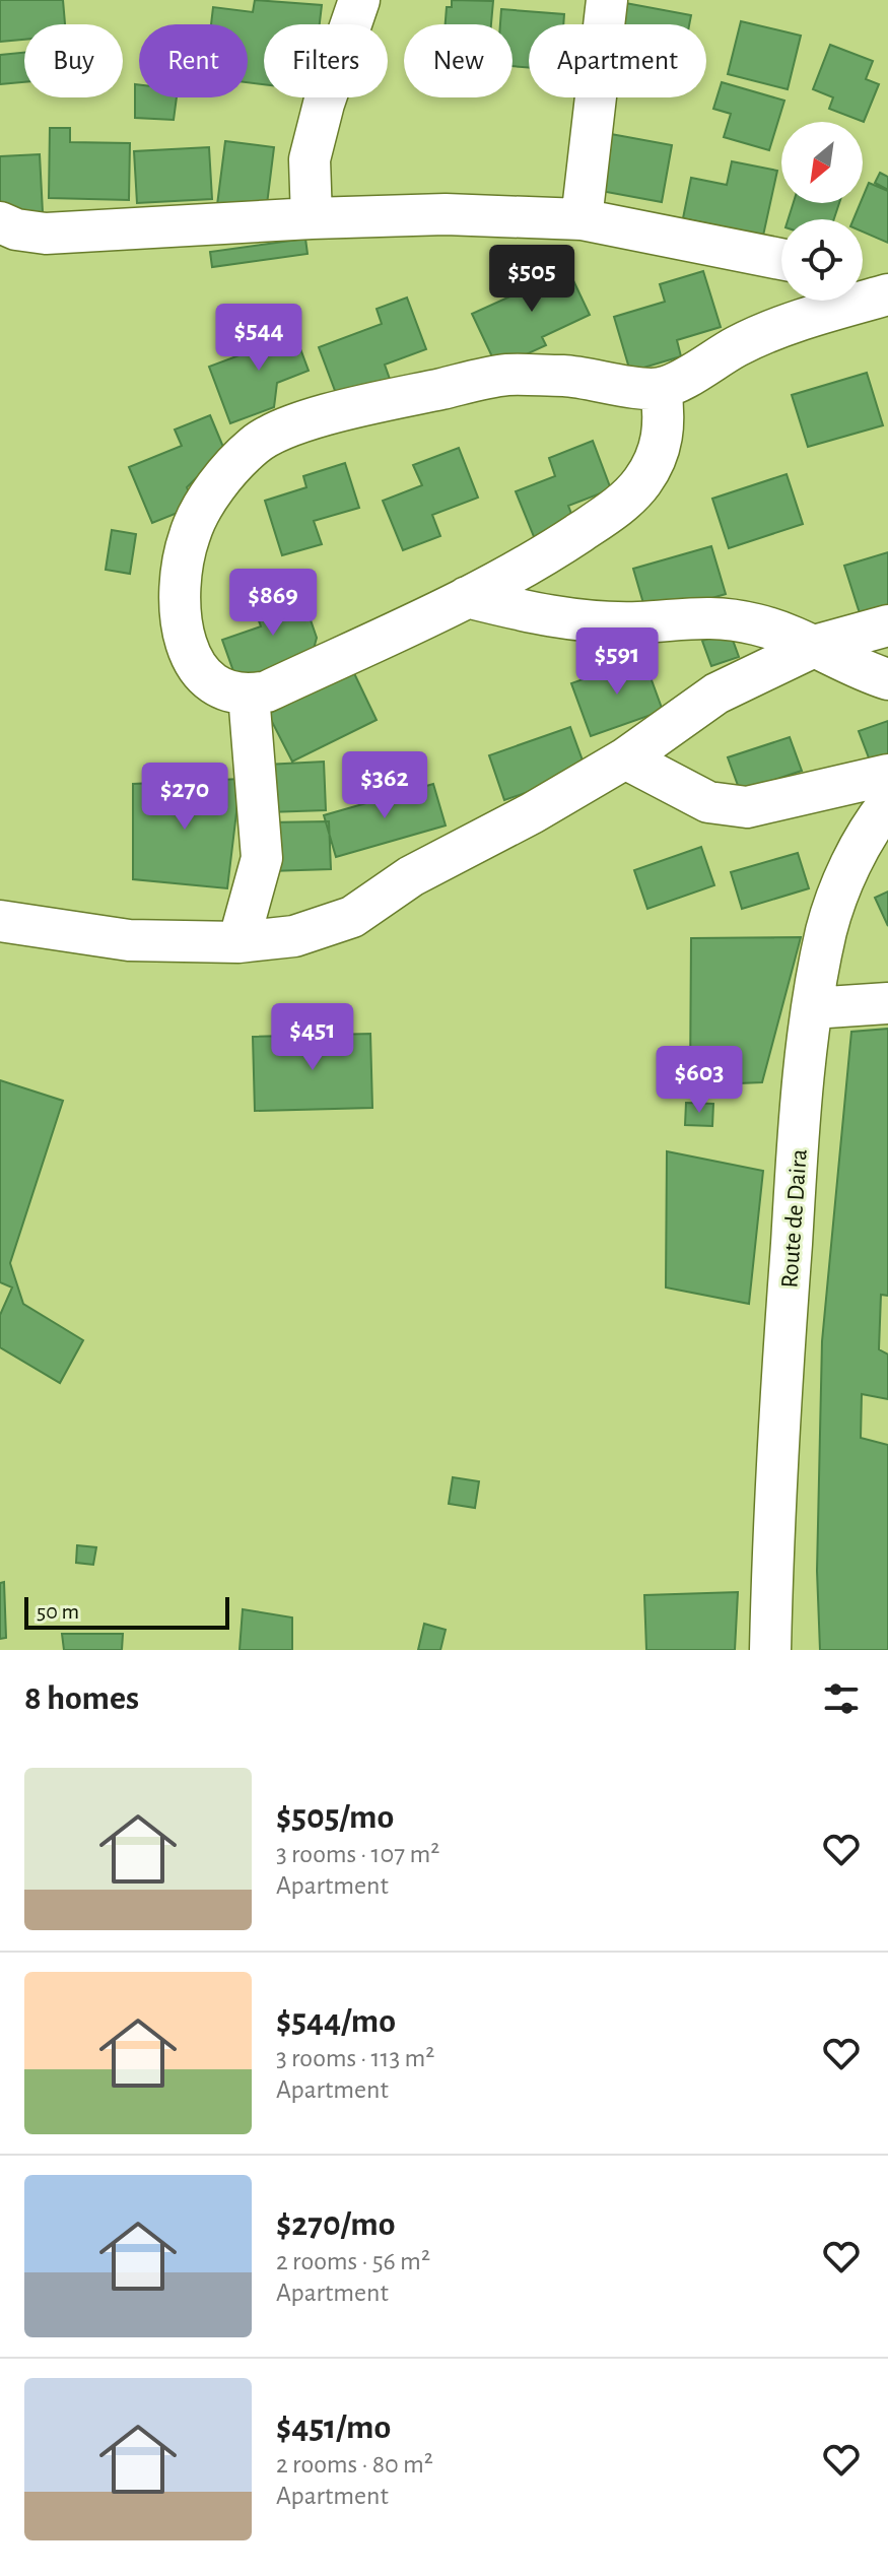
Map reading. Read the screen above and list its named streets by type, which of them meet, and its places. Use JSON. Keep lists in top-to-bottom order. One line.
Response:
{"streets":{"street":["Route de Daira"]},"scale_bar":"50 m","north":"bottom left","page":{"chip":["Buy","Rent","Filters","New","Apartment"],"price":["$505","$544","$869","$591","$362","$270","$451","$603"],"scale":"50 m","heading":"8 homes","list":[{"name":"$505/mo","note":"3 rooms · 107 m² · Apartment"},{"name":"$544/mo","note":"3 rooms · 113 m² · Apartment"},{"name":"$270/mo","note":"2 rooms · 56 m² · Apartment"},{"name":"$451/mo","note":"2 rooms · 80 m² · Apartment"}]}}
